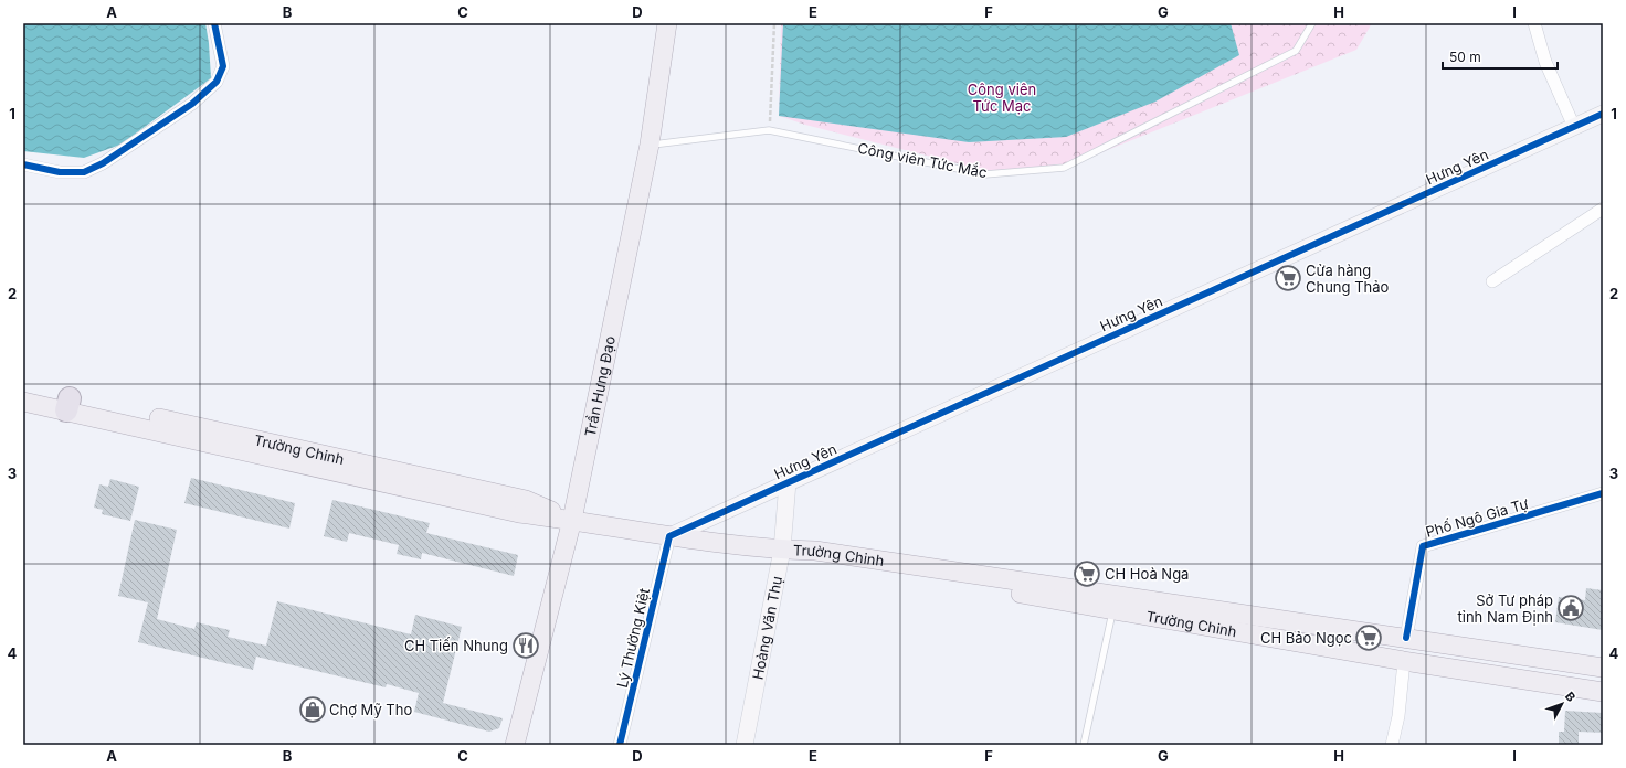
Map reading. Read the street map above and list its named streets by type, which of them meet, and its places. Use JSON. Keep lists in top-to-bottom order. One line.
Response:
{"streets":{"main road":["Trần Hưng Đạo","Trường Chinh"],"street":["Hưng Yên","Phố Ngô Gia Tự","Hoàng Văn Thụ","Lý Thường Kiệt"],"lane":["Công viên Tức Mắc"]},"crossings":[["Công viên Tức Mắc","Trần Hưng Đạo"],["Hưng Yên","Trường Chinh"],["Hưng Yên","Hoàng Văn Thụ"],["Hưng Yên","Lý Thường Kiệt"],["Trần Hưng Đạo","Trường Chinh"],["Trường Chinh","Phố Ngô Gia Tự"],["Trường Chinh","Hoàng Văn Thụ"],["Trường Chinh","Lý Thường Kiệt"]],"parks":["Công viên Tức Mạc"],"places":{"supermarket":["Cửa hàng Chung Thảo","CH Hoà Nga","CH Bảo Ngọc"],"public building":["Sở Tư pháp tỉnh Nam Định"],"restaurant":["CH Tiến Nhung"],"shop":["Chợ Mỹ Tho"]},"scale_bar":"50 m","north":"top right","grid":{"columns":["A","B","C","D","E","F","G","H","I"],"rows":["1","2","3","4"]}}
